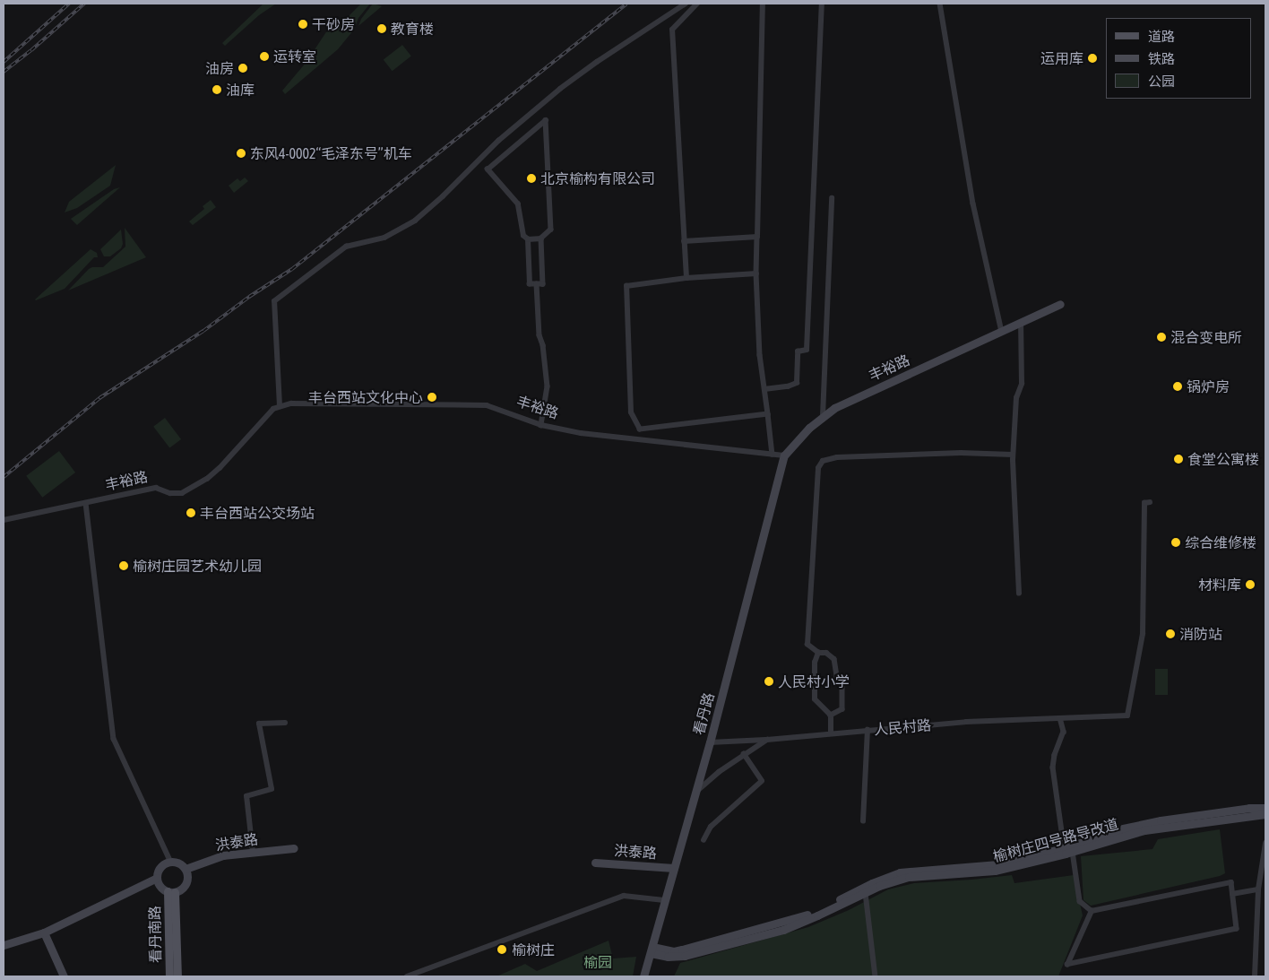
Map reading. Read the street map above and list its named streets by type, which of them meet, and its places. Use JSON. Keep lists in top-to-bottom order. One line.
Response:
{"streets":{"main road":["看丹南路"],"street":["丰裕路","看丹路","人民村路","榆树庄四号路导改道","洪泰路"]},"crossings":[["丰裕路","看丹路"],["看丹路","人民村路"],["看丹路","榆树庄四号路导改道"],["看丹路","洪泰路"],["洪泰路","看丹南路"]],"parks":["榆园"],"places":["干砂房","教育楼","运转室","运用库","油房","油库","东风4-0002“毛泽东号”机车","北京榆构有限公司","混合变电所","锅炉房","丰台西站文化中心","食堂公寓楼","丰台西站公交场站","综合维修楼","榆树庄园艺术幼儿园","材料库","消防站","人民村小学","榆树庄"],"legend":["道路","铁路","公园"]}
